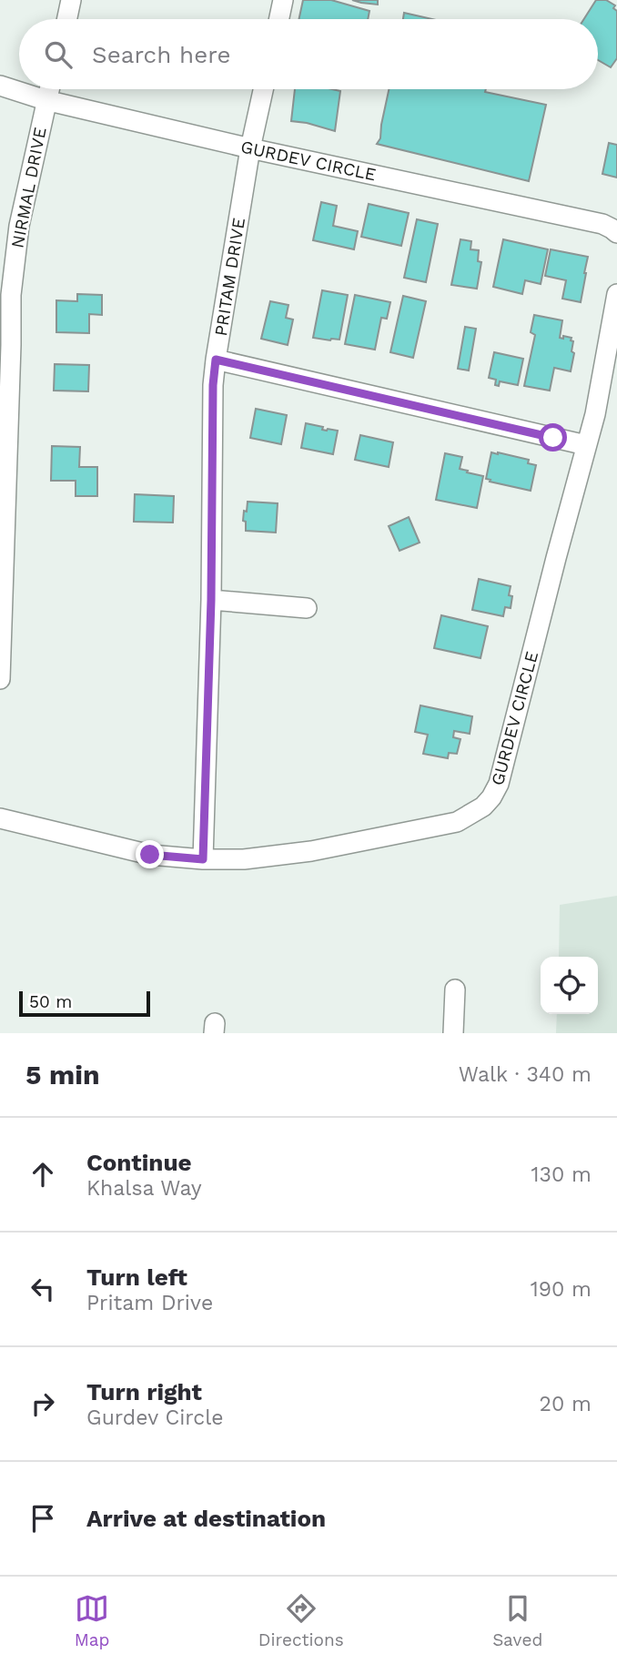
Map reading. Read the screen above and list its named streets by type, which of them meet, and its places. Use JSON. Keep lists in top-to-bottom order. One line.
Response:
{"streets":{"street":["GURDEV CIRCLE","NIRMAL DRIVE","PRITAM DRIVE"]},"crossings":[["GURDEV CIRCLE","NIRMAL DRIVE"],["GURDEV CIRCLE","PRITAM DRIVE"]],"scale_bar":"50 m","page":{"search":"Search here","scale":"50 m","heading":["5 min","Walk · 340 m"],"list":[["Continue","Khalsa Way","130 m"],["Turn left","Pritam Drive","190 m"],["Turn right","Gurdev Circle","20 m"],"Arrive at destination"],"nav":["Map","Directions","Saved"]}}
